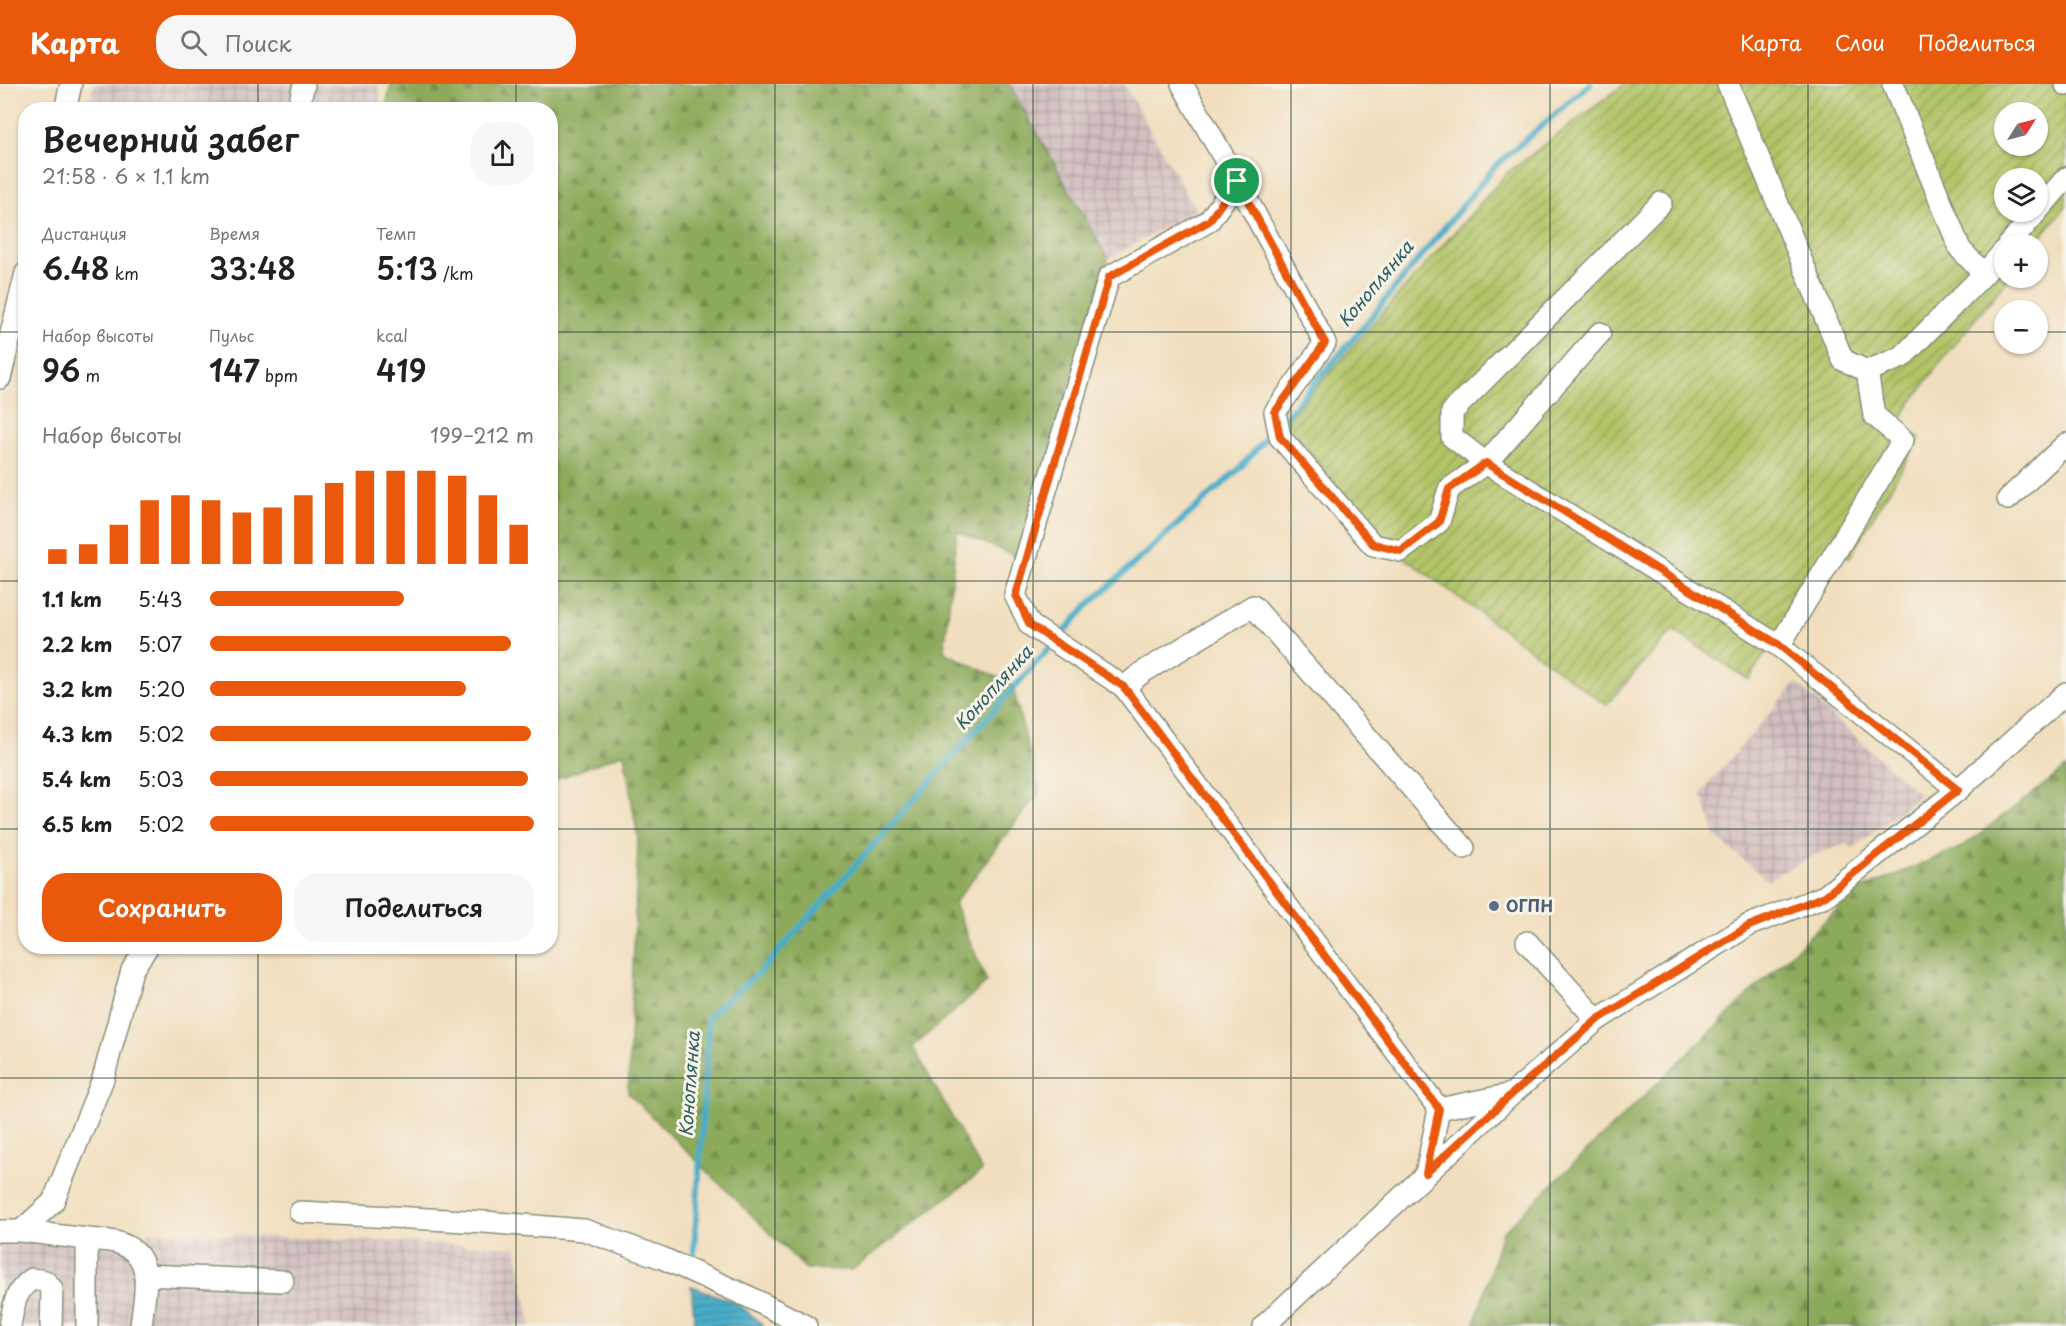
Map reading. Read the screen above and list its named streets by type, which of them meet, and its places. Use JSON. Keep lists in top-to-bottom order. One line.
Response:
{"water":["Коноплянка"],"places":["ОГПН"],"north":"top right","page":{"header":"Карта","search":"Поиск","nav":["Карта","Слои","Поделиться"],"map_buttons":["+","−"],"heading":["Вечерний забег","21:58 · 6 × 1.1 km"],"stats":[["Дистанция","6.48 km"],["Время","33:48"],["Темп","5:13 /km"],["Набор высоты","96 m"],["Пульс","147 bpm"],["kcal","419"]],"chart":["Набор высоты","199–212 m"],"list":[{"name":"1.1 km","note":"5:43"},{"name":"2.2 km","note":"5:07"},{"name":"3.2 km","note":"5:20"},{"name":"4.3 km","note":"5:02"},{"name":"5.4 km","note":"5:03"},{"name":"6.5 km","note":"5:02"}],"buttons":["Сохранить","Поделиться"]}}
